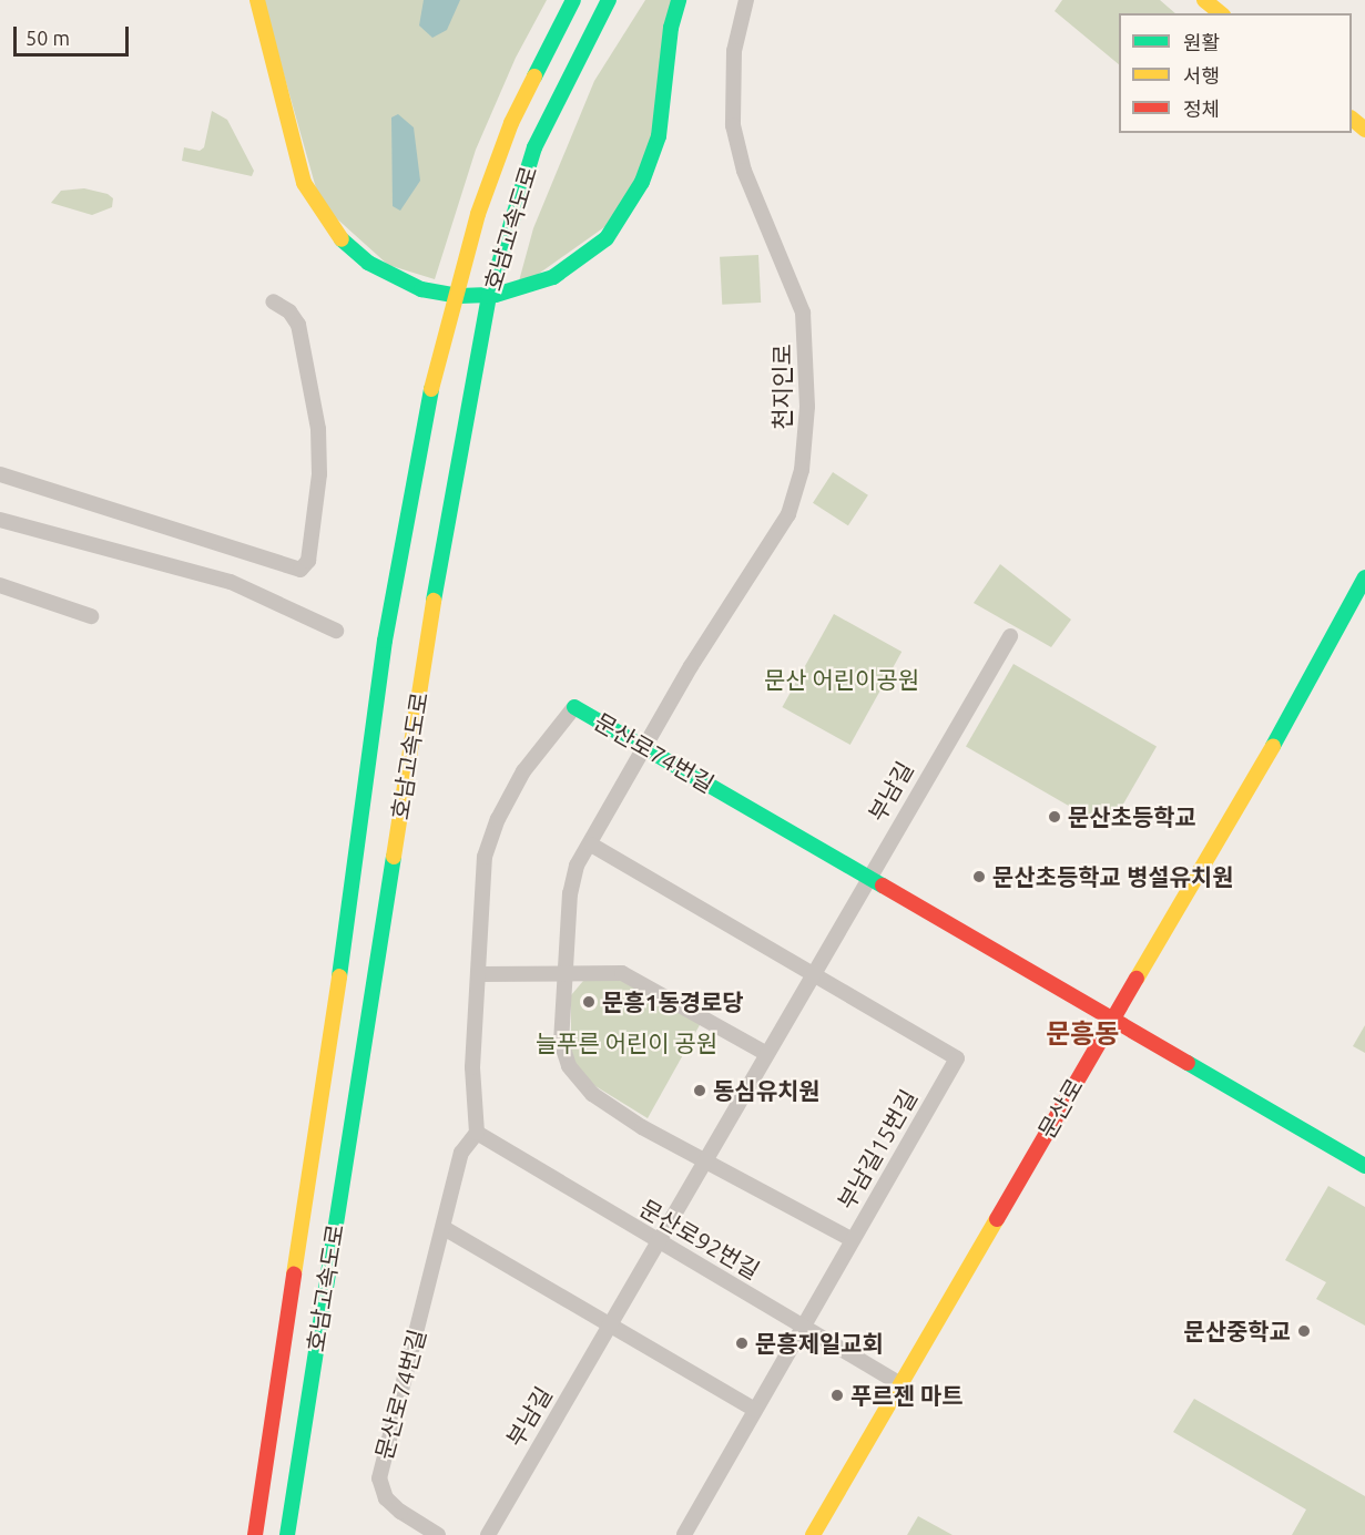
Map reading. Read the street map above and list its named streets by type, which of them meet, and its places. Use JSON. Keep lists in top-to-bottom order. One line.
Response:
{"streets":{"main road":["호남고속도로","문산로74번길","문산로"],"street":["천지인로","부남길","부남길15번길","문산로92번길"]},"crossings":[["천지인로","문산로74번길"],["천지인로","부남길"],["문산로74번길","부남길"],["문산로74번길","문산로"],["문산로74번길","문산로92번길"],["부남길","부남길15번길"],["부남길","문산로92번길"],["문산로","문산로92번길"],["부남길15번길","문산로92번길"]],"districts":["문흥동"],"parks":["문산 어린이공원","늘푸른 어린이 공원"],"places":["문산초등학교","문산초등학교 병설유치원","문흥1동경로당","동심유치원","문산중학교","문흥제일교회","푸르젠 마트"],"legend":["원활","서행","정체"],"scale_bar":"50 m"}
